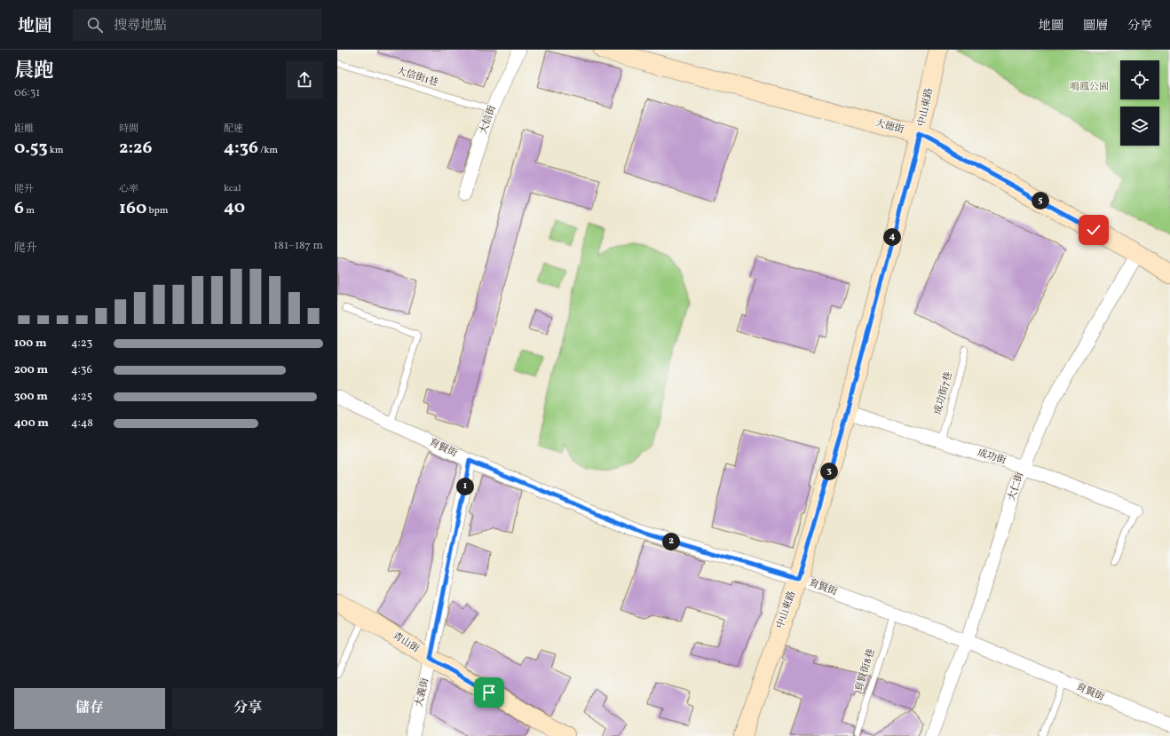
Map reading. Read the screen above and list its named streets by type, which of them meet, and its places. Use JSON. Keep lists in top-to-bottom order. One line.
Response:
{"streets":{"street":["中山東路","大信街","大德街","育賢街","成功街","大仁街","青山街","大義街"],"lane":["大信街1巷","成功街7巷","育賢街8巷"]},"crossings":[["大信街1巷","大信街"],["中山東路","大德街"],["中山東路","育賢街"],["中山東路","成功街"],["大德街","大仁街"],["成功街7巷","成功街"],["育賢街","大仁街"],["育賢街","育賢街8巷"],["育賢街","大義街"],["成功街","大仁街"],["青山街","大義街"]],"parks":["鳴鳳公園"],"page":{"header":"地圖","search":"搜尋地點","nav":["地圖","圖層","分享"],"heading":["晨跑","06:31"],"stats":[["距離","0.53 km"],["時間","2:26"],["配速","4:36 /km"],["爬升","6 m"],["心率","160 bpm"],["kcal","40"]],"pins":["5","4","3","1","2"],"chart":["爬升","181–187 m"],"list":[{"name":"100 m","note":"4:23"},{"name":"200 m","note":"4:36"},{"name":"300 m","note":"4:25"},{"name":"400 m","note":"4:48"}],"buttons":["儲存","分享"]}}
